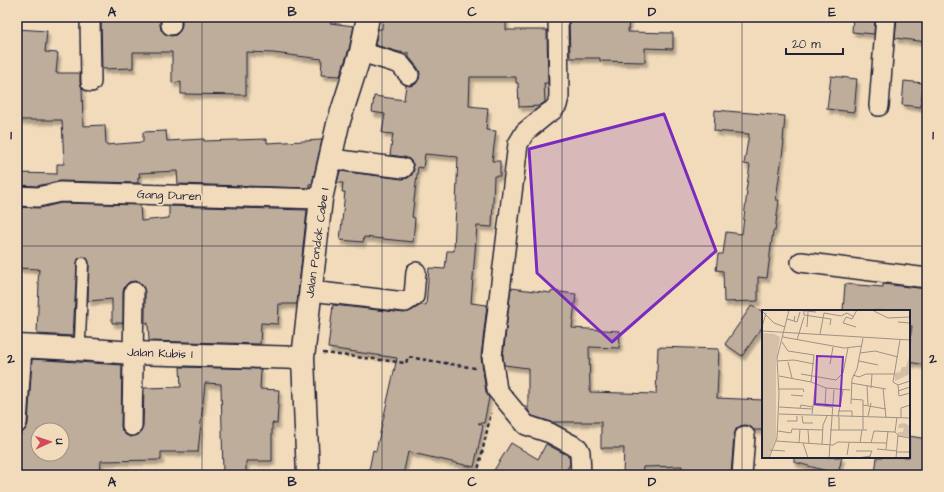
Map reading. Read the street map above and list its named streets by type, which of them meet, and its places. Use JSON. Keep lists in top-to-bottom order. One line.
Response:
{"streets":{"street":["Gang Duren","Jalan Pondok Cabe I","Jalan Kubis I"]},"crossings":[["Gang Duren","Jalan Pondok Cabe I"],["Jalan Pondok Cabe I","Jalan Kubis I"]],"scale_bar":"20 m","north":"right","grid":{"columns":["A","B","C","D","E"],"rows":["1","2"]}}
